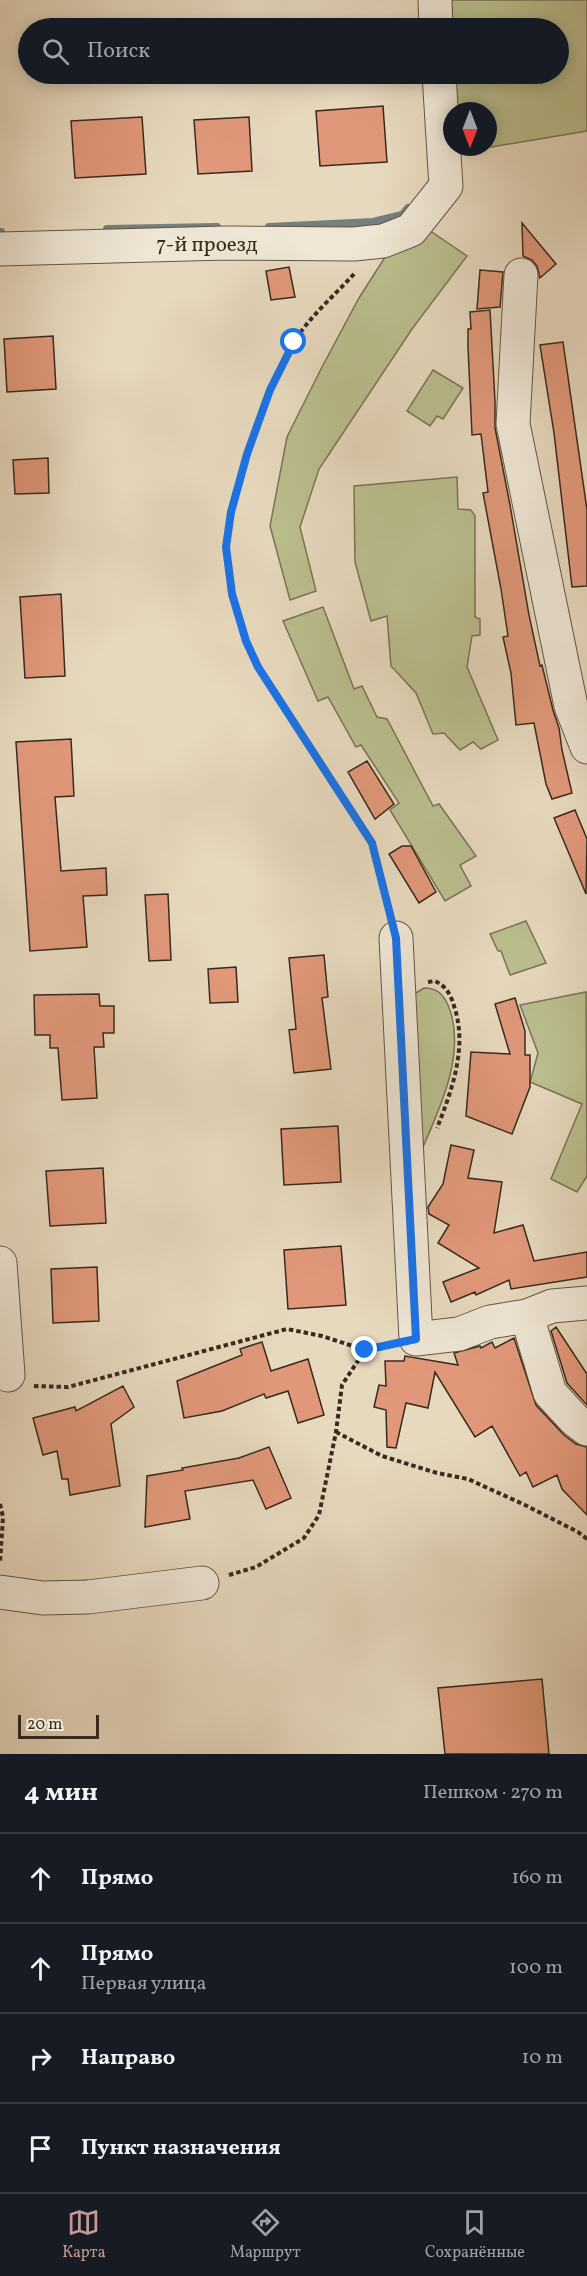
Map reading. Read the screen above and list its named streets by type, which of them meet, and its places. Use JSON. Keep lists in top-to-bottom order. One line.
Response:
{"streets":{"street":["7-й проезд"]},"scale_bar":"20 m","north":"bottom","page":{"search":"Поиск","scale":"20 m","heading":["4 мин","Пешком · 270 m"],"list":[["Прямо","160 m"],["Прямо","Первая улица","100 m"],["Направо","10 m"],"Пункт назначения"],"nav":["Карта","Маршрут","Сохранённые"]}}
